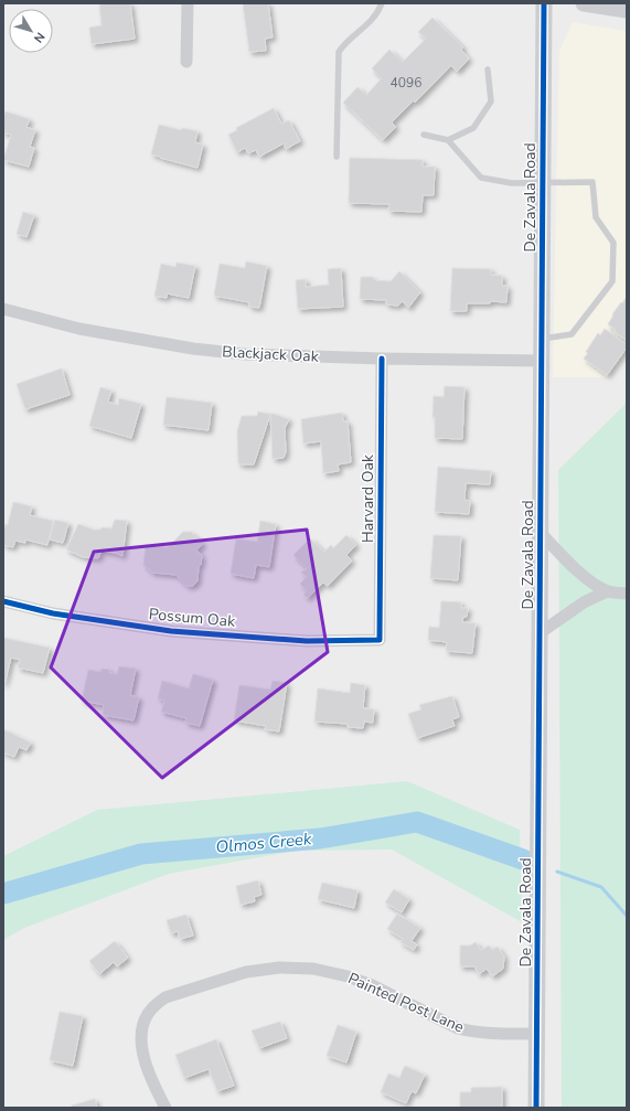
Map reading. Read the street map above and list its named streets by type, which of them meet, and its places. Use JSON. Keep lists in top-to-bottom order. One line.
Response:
{"streets":{"main road":["De Zavala Road"],"street":["Blackjack Oak","Harvard Oak","Possum Oak","Painted Post Lane"]},"crossings":[["De Zavala Road","Blackjack Oak"],["De Zavala Road","Painted Post Lane"],["Blackjack Oak","Harvard Oak"],["Harvard Oak","Possum Oak"]],"water":["Olmos Creek"],"house_numbers":["4096"],"north":"bottom right"}
